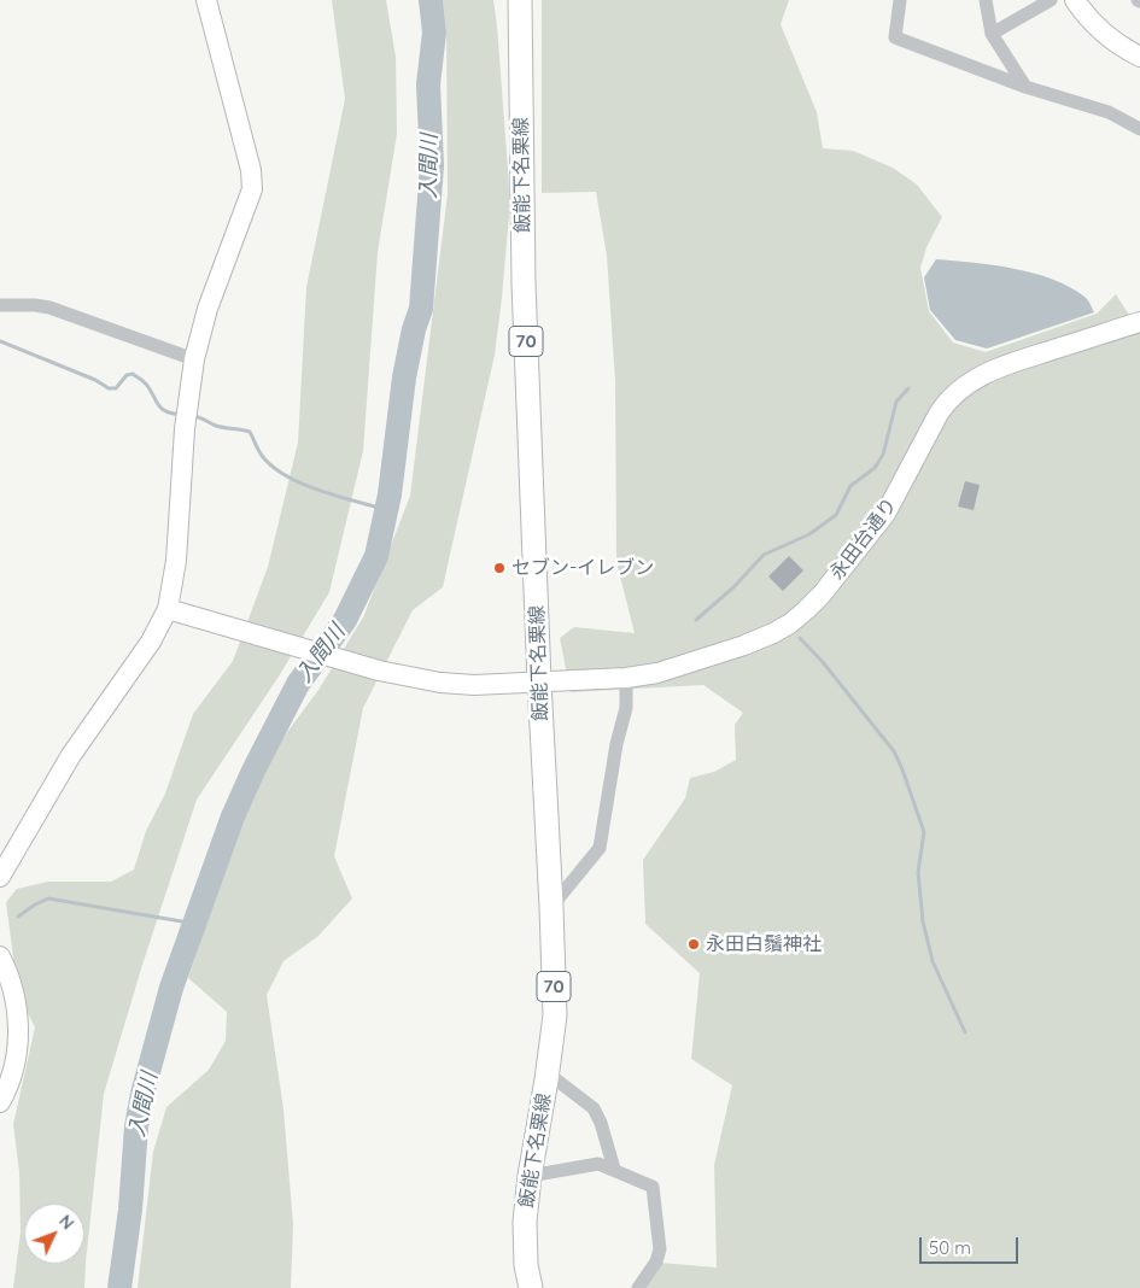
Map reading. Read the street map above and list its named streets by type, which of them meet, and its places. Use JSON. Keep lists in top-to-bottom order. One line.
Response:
{"streets":{"main road":["飯能下名栗線","70"],"street":["永田台通り"]},"crossings":[["飯能下名栗線","永田台通り"]],"water":["入間川"],"places":["セブン-イレブン","永田白鬚神社"],"scale_bar":"50 m","north":"top right"}
